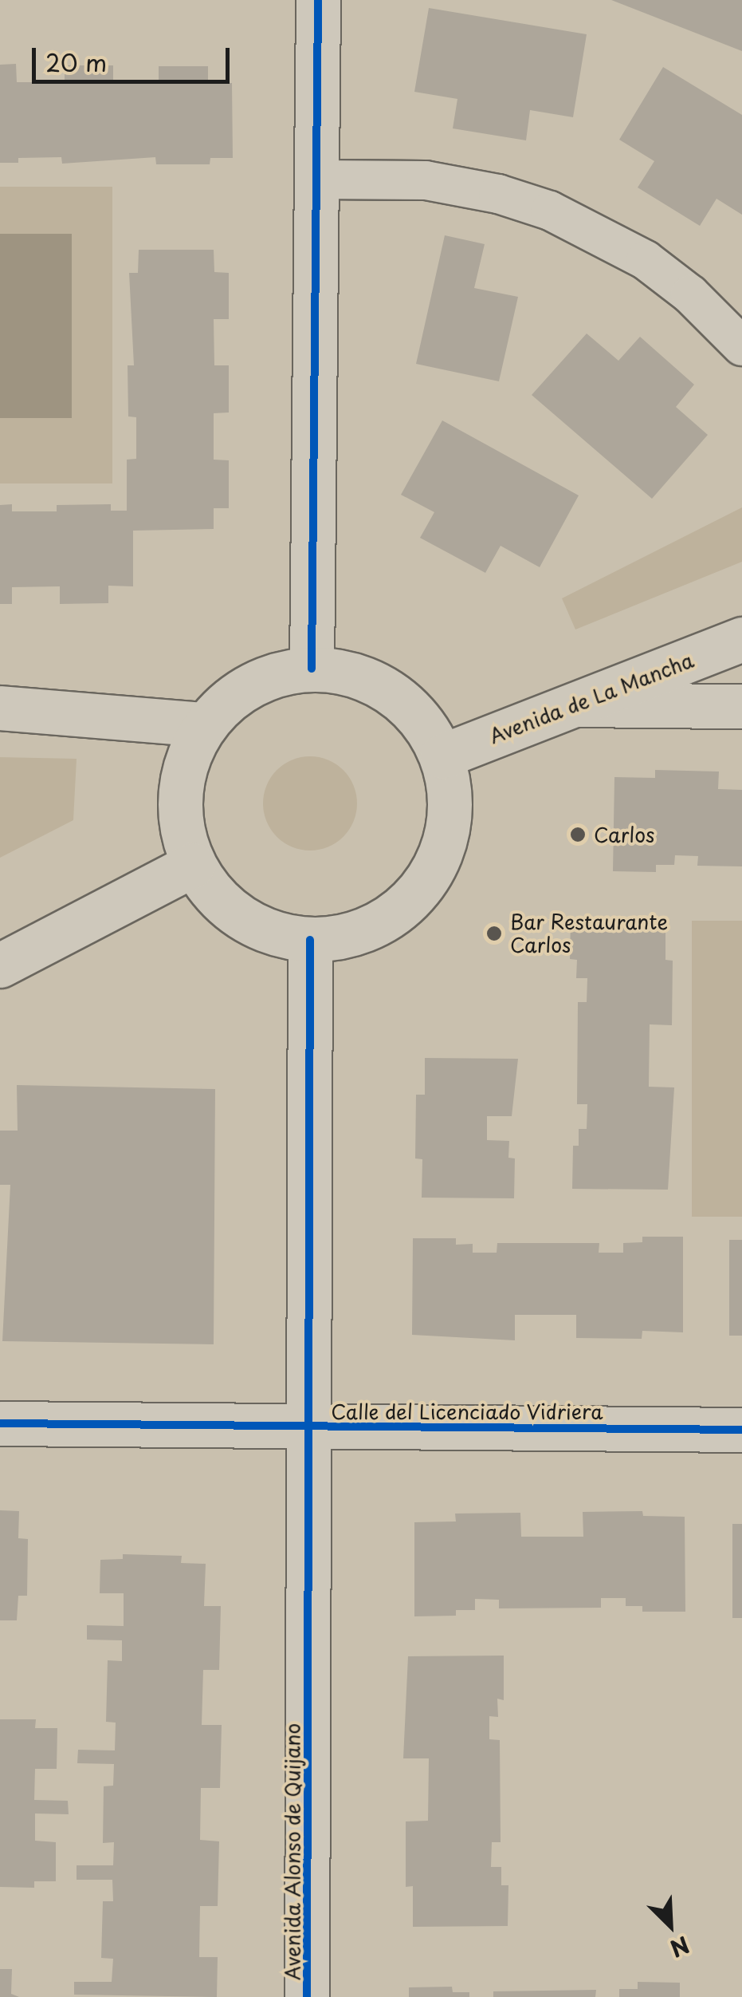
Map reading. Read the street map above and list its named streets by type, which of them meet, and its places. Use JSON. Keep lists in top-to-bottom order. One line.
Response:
{"streets":{"street":["Avenida de La Mancha","Calle del Licenciado Vidriera","Avenida Alonso de Quijano"]},"crossings":[["Avenida de La Mancha","Avenida Alonso de Quijano"],["Calle del Licenciado Vidriera","Avenida Alonso de Quijano"]],"places":["Carlos","Bar Restaurante Carlos"],"scale_bar":"20 m","north":"bottom right"}
